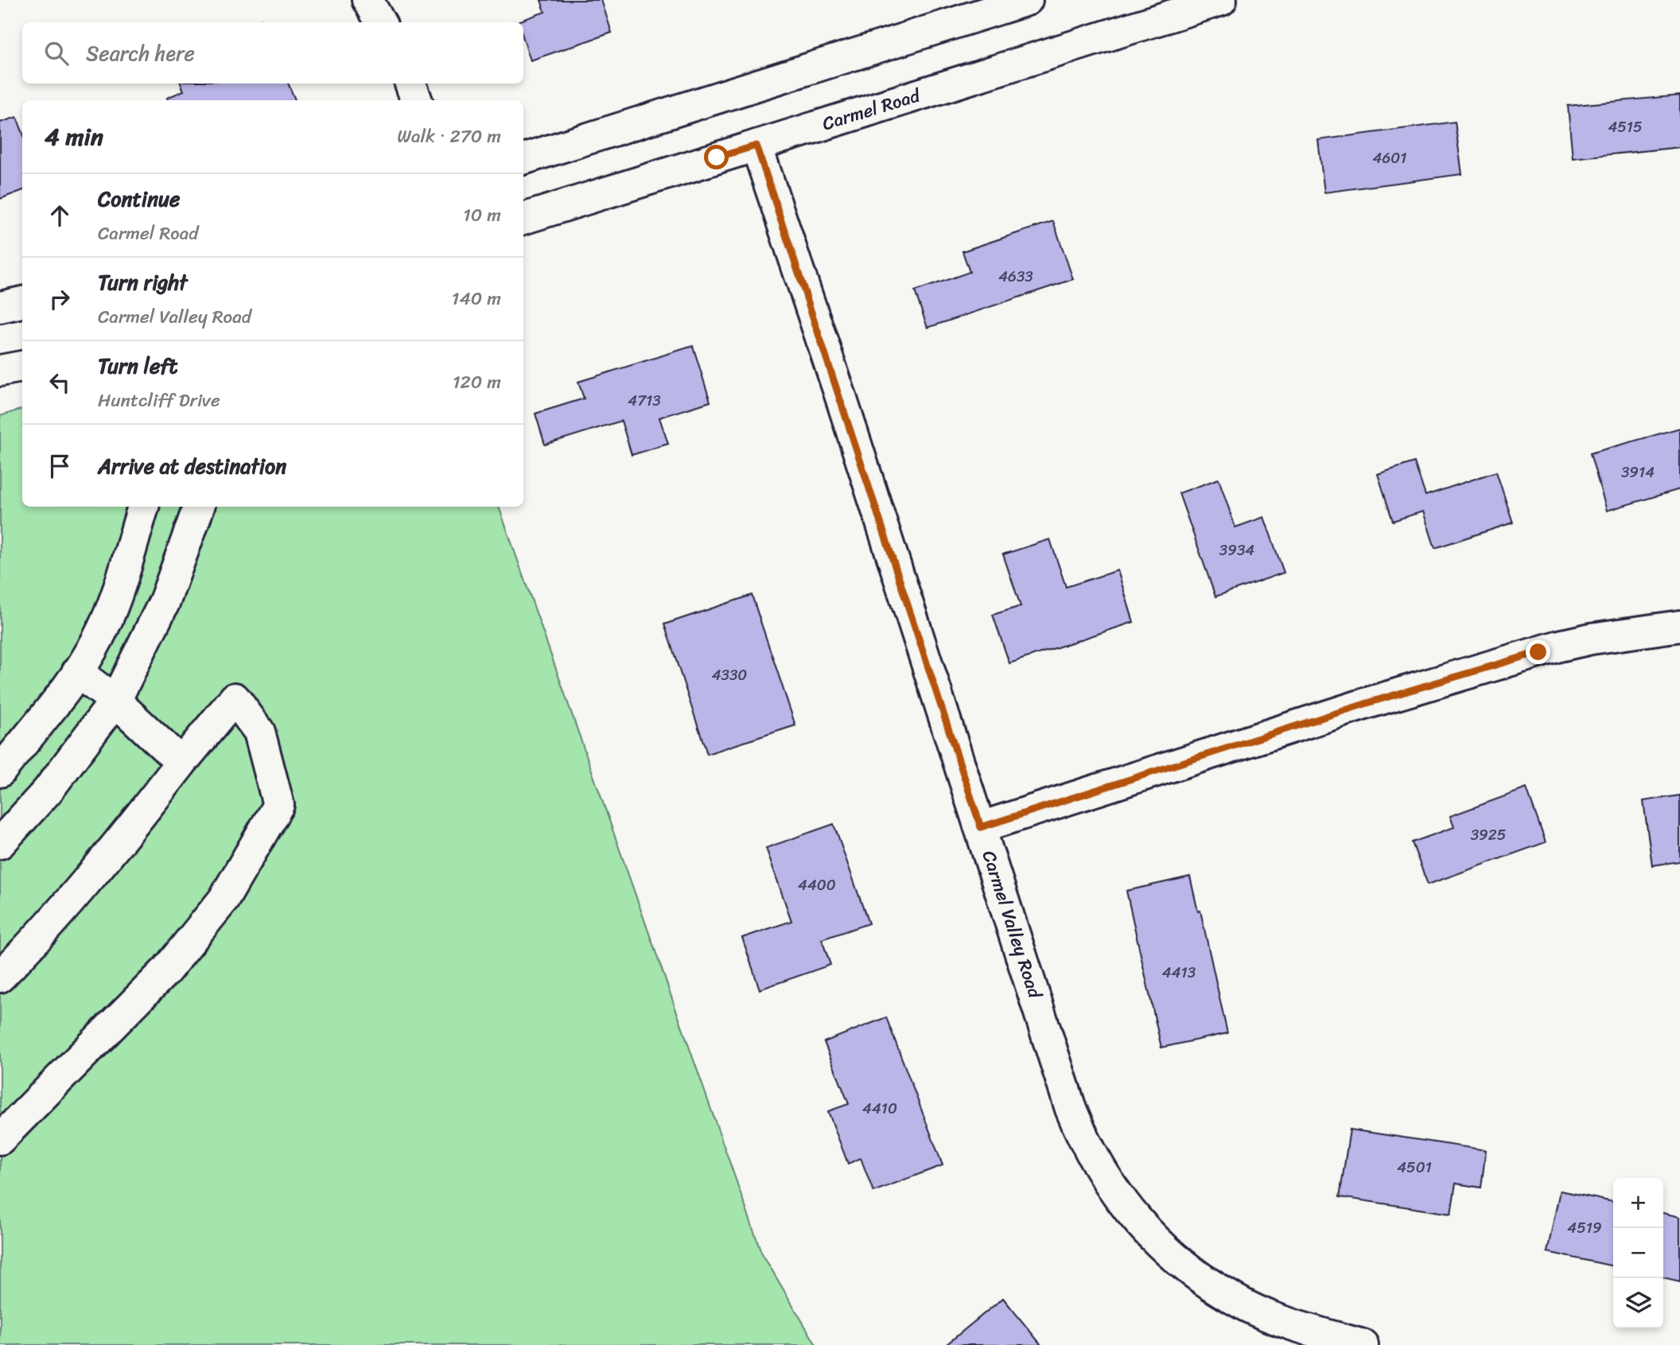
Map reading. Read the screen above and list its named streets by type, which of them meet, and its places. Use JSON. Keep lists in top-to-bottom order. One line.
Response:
{"streets":{"street":["Carmel Road","Carmel Valley Road"]},"crossings":[["Carmel Road","Carmel Valley Road"]],"house_numbers":["4515","4601","4633","4713","3914","3934","4330","3925","4400","4413","4410","4501","4519"],"page":{"search":"Search here","heading":["4 min","Walk · 270 m"],"list":[["Continue","Carmel Road","10 m"],["Turn right","Carmel Valley Road","140 m"],["Turn left","Huntcliff Drive","120 m"],"Arrive at destination"],"map_buttons":["+","−"]}}
